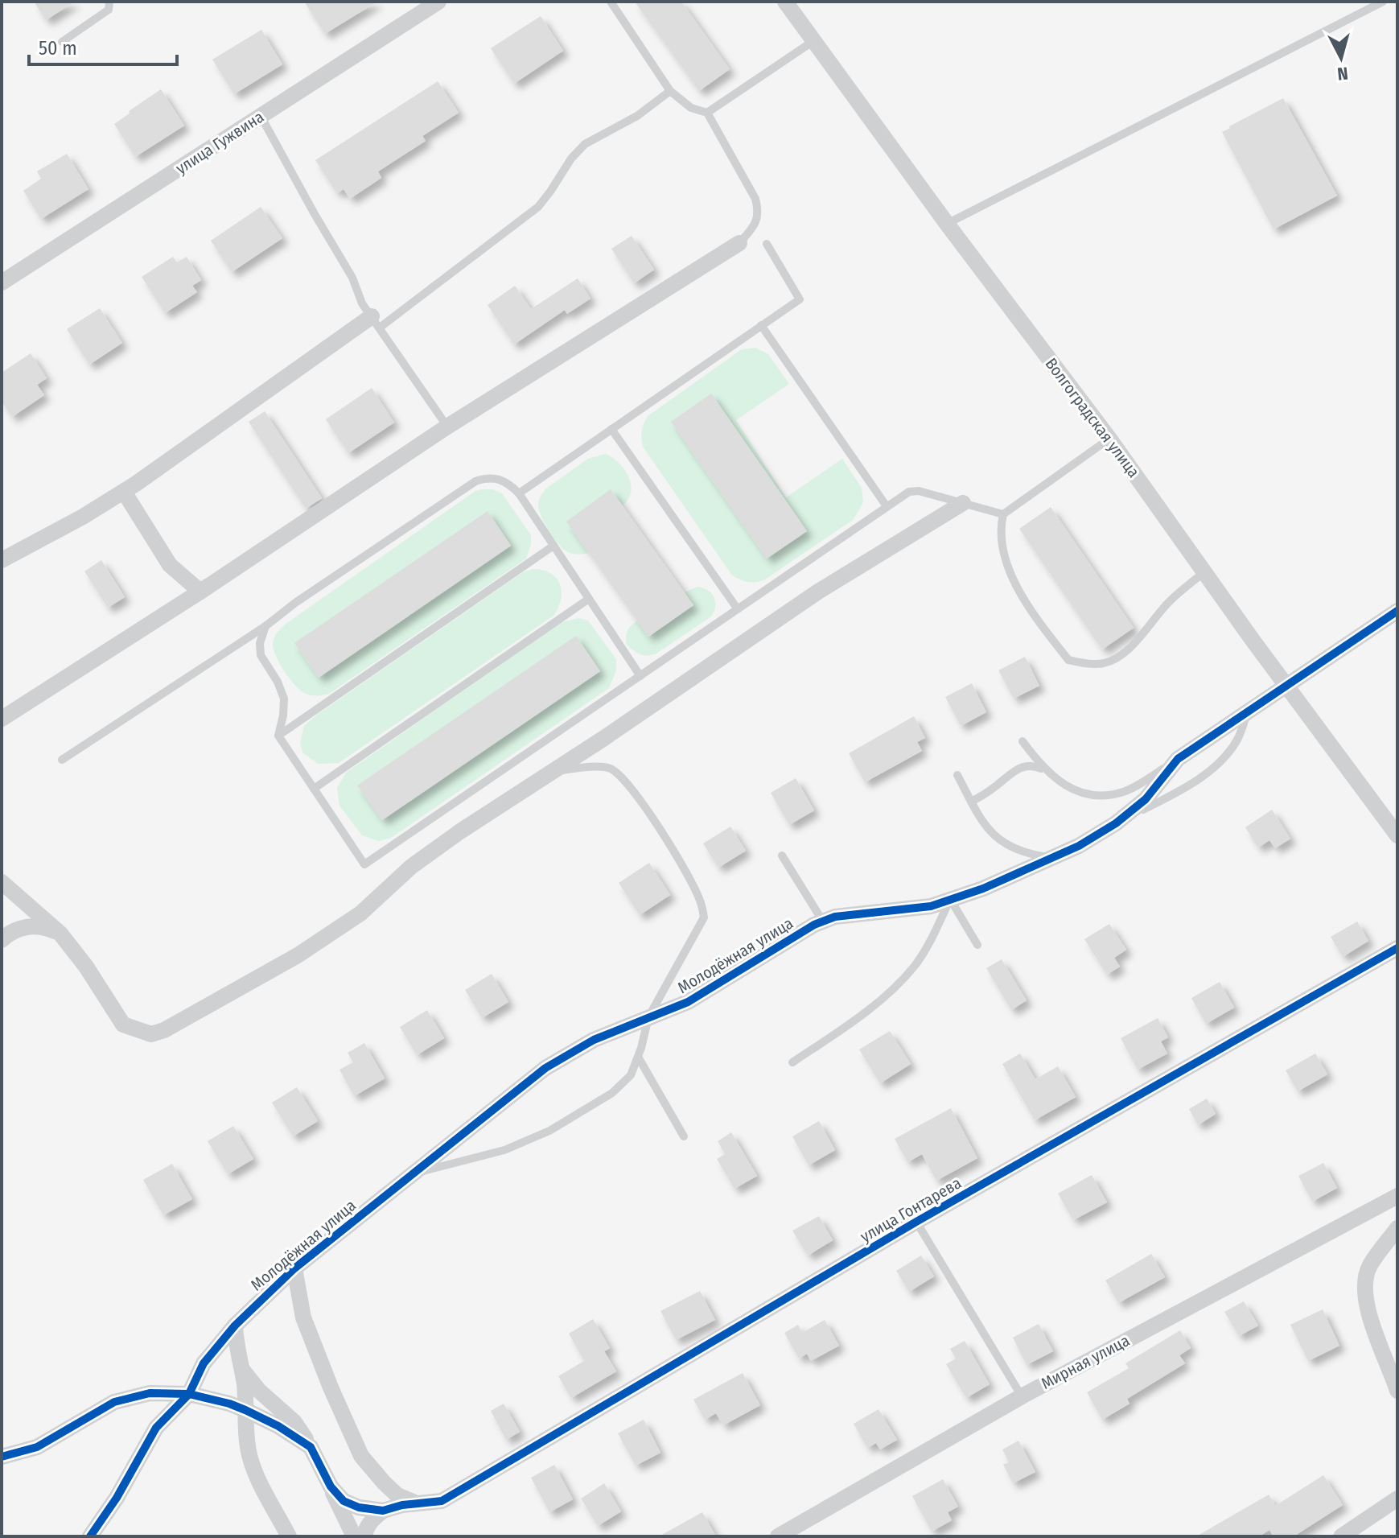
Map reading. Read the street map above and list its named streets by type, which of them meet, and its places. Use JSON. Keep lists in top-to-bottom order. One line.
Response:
{"streets":{"street":["улица Гужвина","Волгоградская улица","Молодёжная улица","улица Гонтарева","Мирная улица"]},"crossings":[["Волгоградская улица","Молодёжная улица"]],"scale_bar":"50 m","north":"bottom"}
